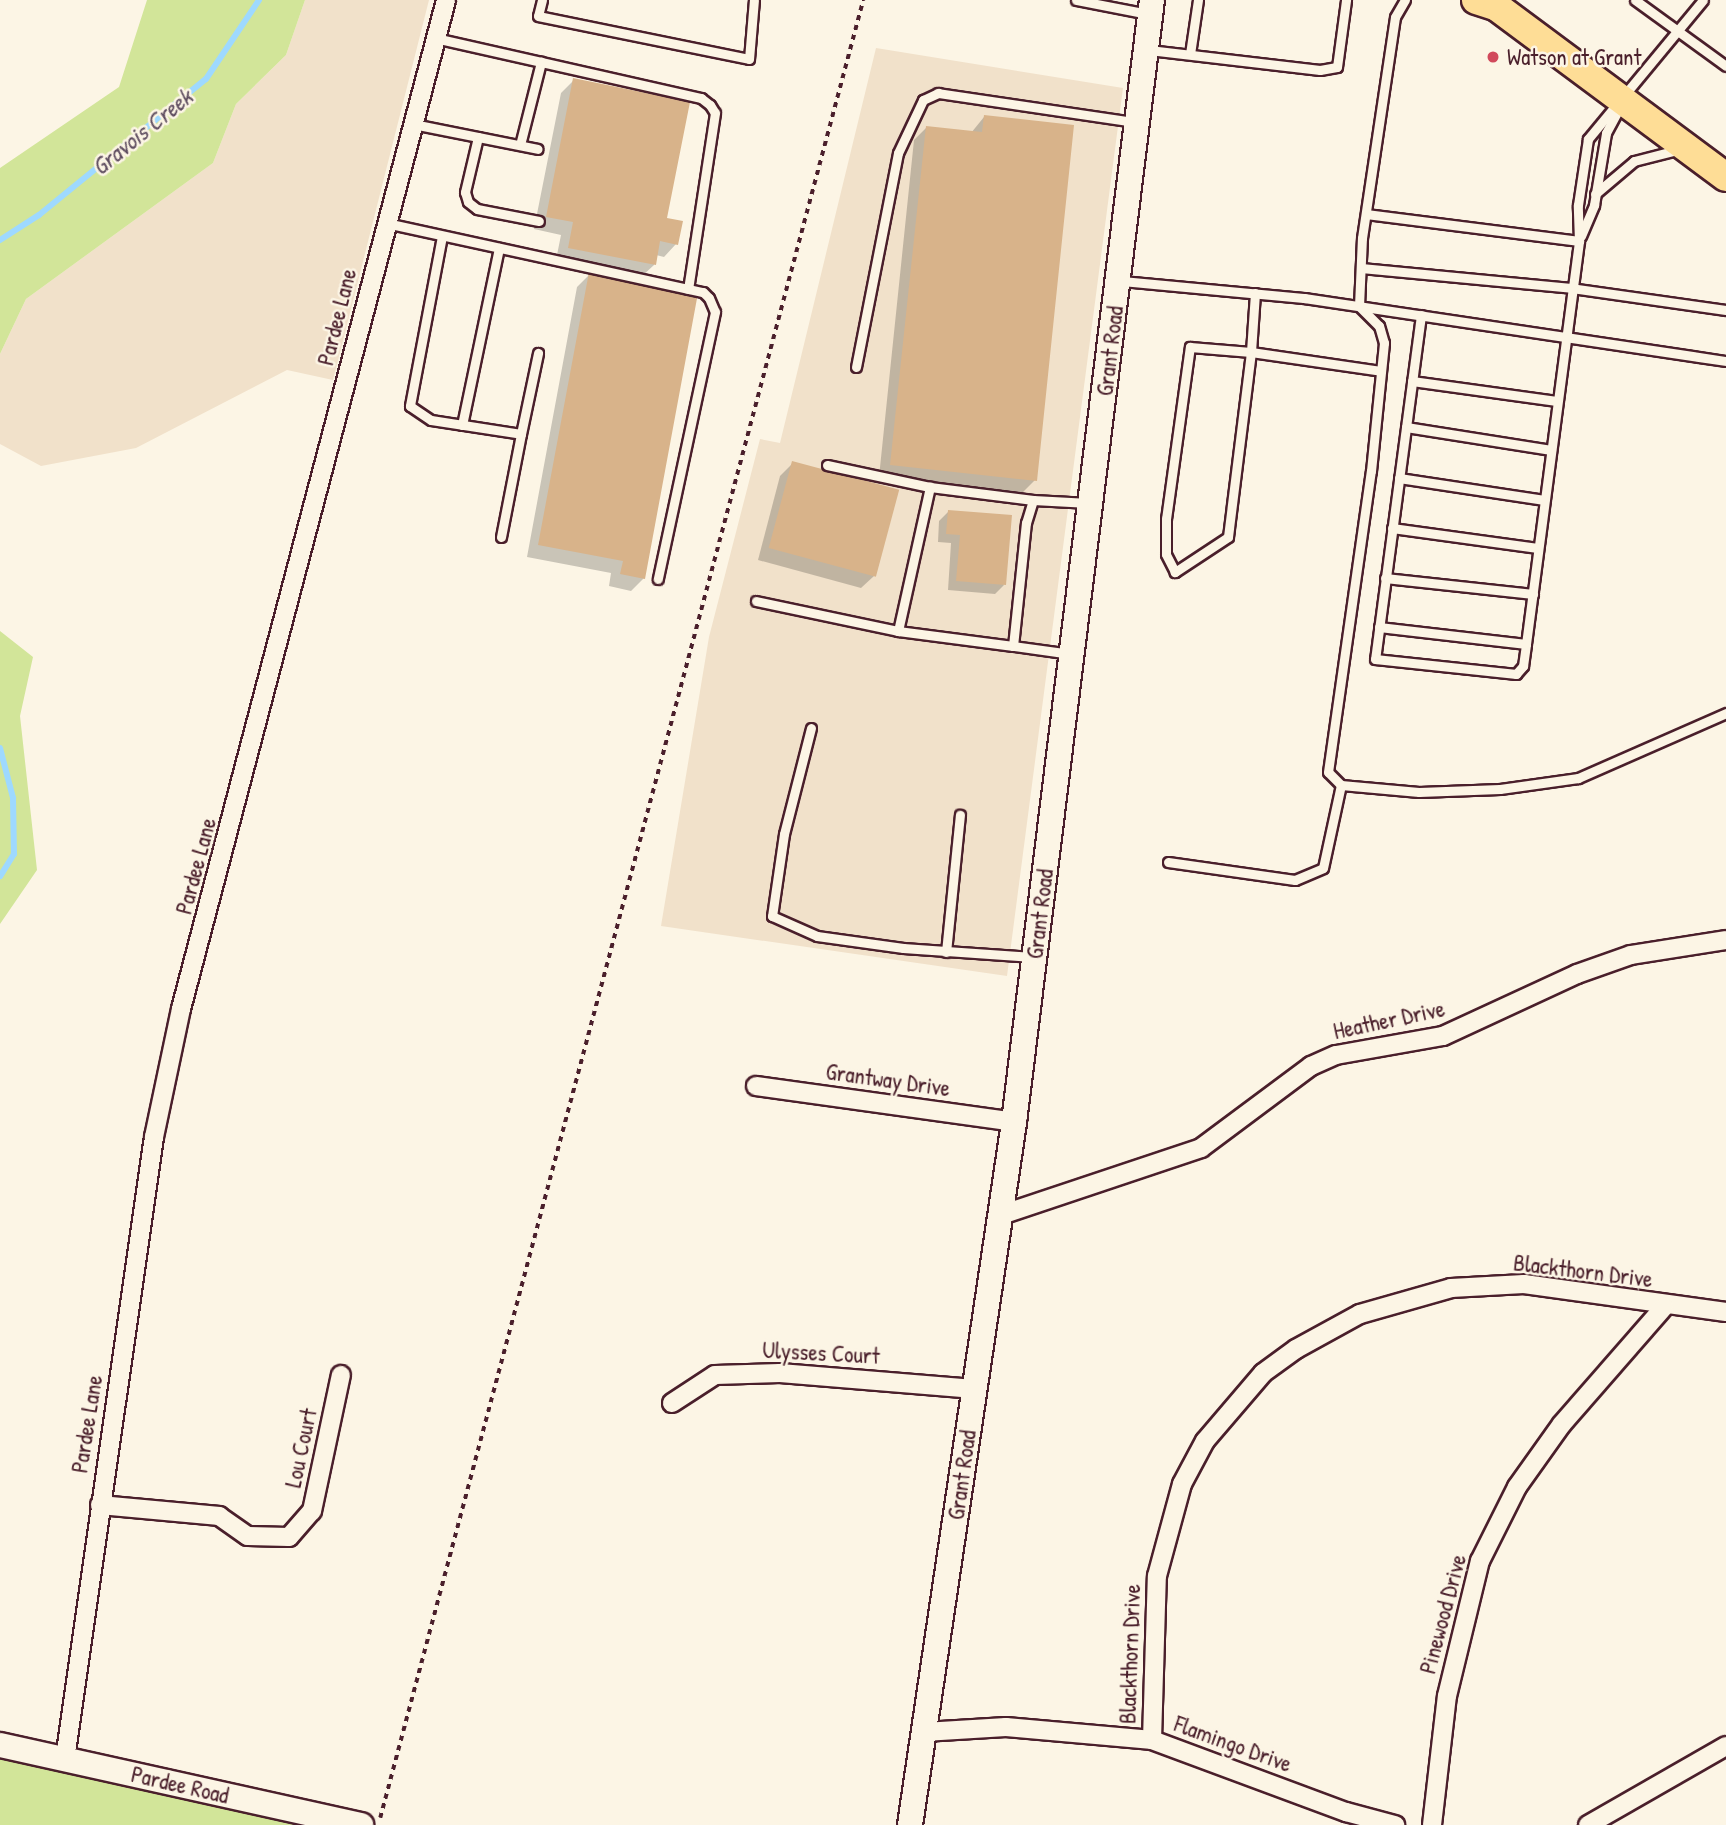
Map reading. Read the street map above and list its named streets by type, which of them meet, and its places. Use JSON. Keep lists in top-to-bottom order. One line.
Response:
{"streets":{"street":["Pardee Lane","Grant Road","Heather Drive","Grantway Drive","Blackthorn Drive","Ulysses Court","Lou Court","Pinewood Drive","Flamingo Drive","Pardee Road"]},"crossings":[["Pardee Lane","Lou Court"],["Pardee Lane","Pardee Road"],["Grant Road","Heather Drive"],["Grant Road","Grantway Drive"],["Grant Road","Ulysses Court"],["Grant Road","Flamingo Drive"],["Blackthorn Drive","Pinewood Drive"],["Blackthorn Drive","Flamingo Drive"]],"water":["Gravois Creek"],"places":["Watson at Grant"]}
